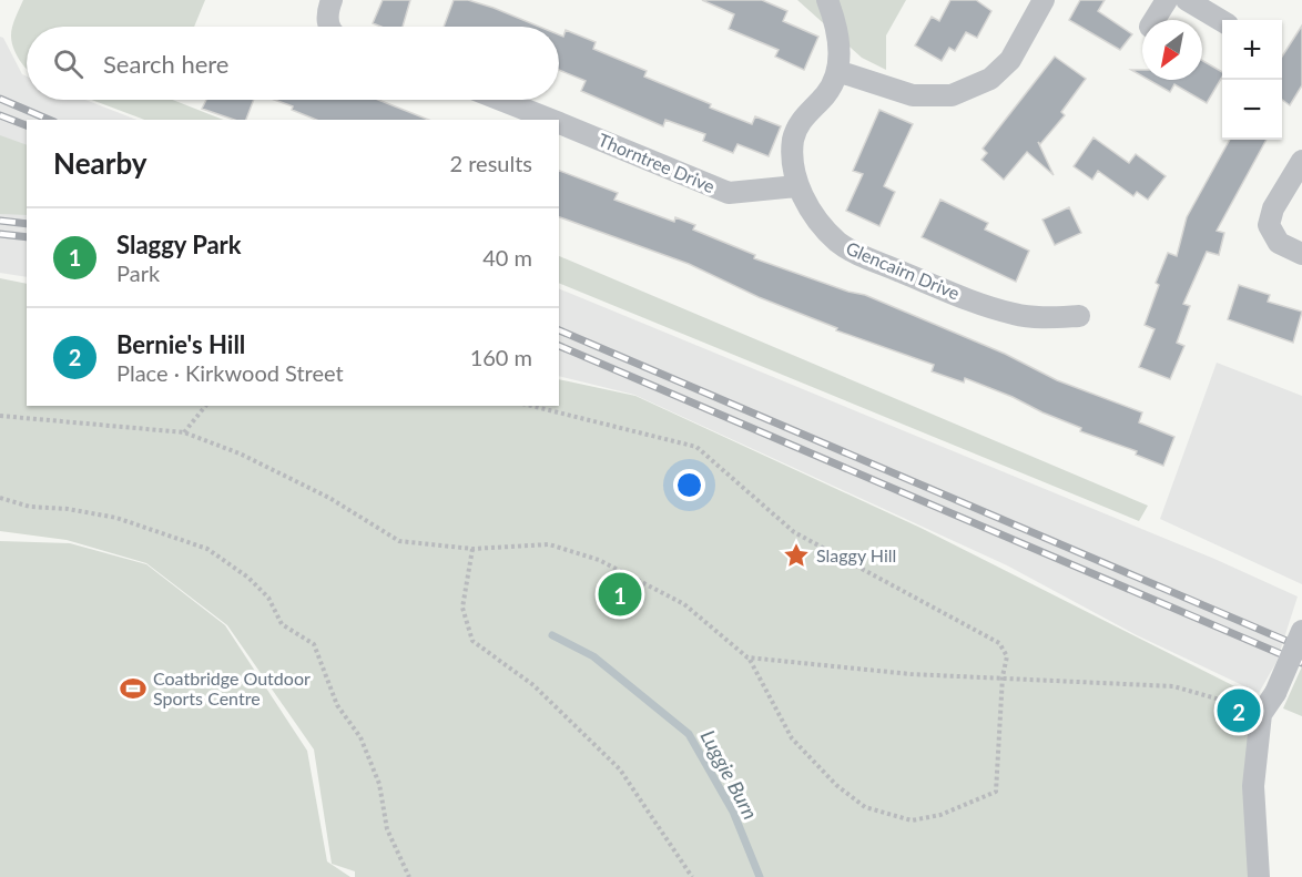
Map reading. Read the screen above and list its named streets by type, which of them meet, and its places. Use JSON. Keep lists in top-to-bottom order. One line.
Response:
{"streets":{"street":["Thorntree Drive","Glencairn Drive"]},"crossings":[["Thorntree Drive","Glencairn Drive"]],"water":["Luggie Burn"],"places":{"place":["Slaggy Hill"],"sports":["Coatbridge Outdoor Sports Centre"]},"north":"bottom left","page":{"map_buttons":["+","−"],"search":"Search here","heading":["Nearby","2 results"],"list":[{"mark":"1","name":"Slaggy Park","note":"Park","value":"40 m"},{"mark":"2","name":"Bernie's Hill","note":"Place · Kirkwood Street","value":"160 m"}],"pins":["1","2"]}}
